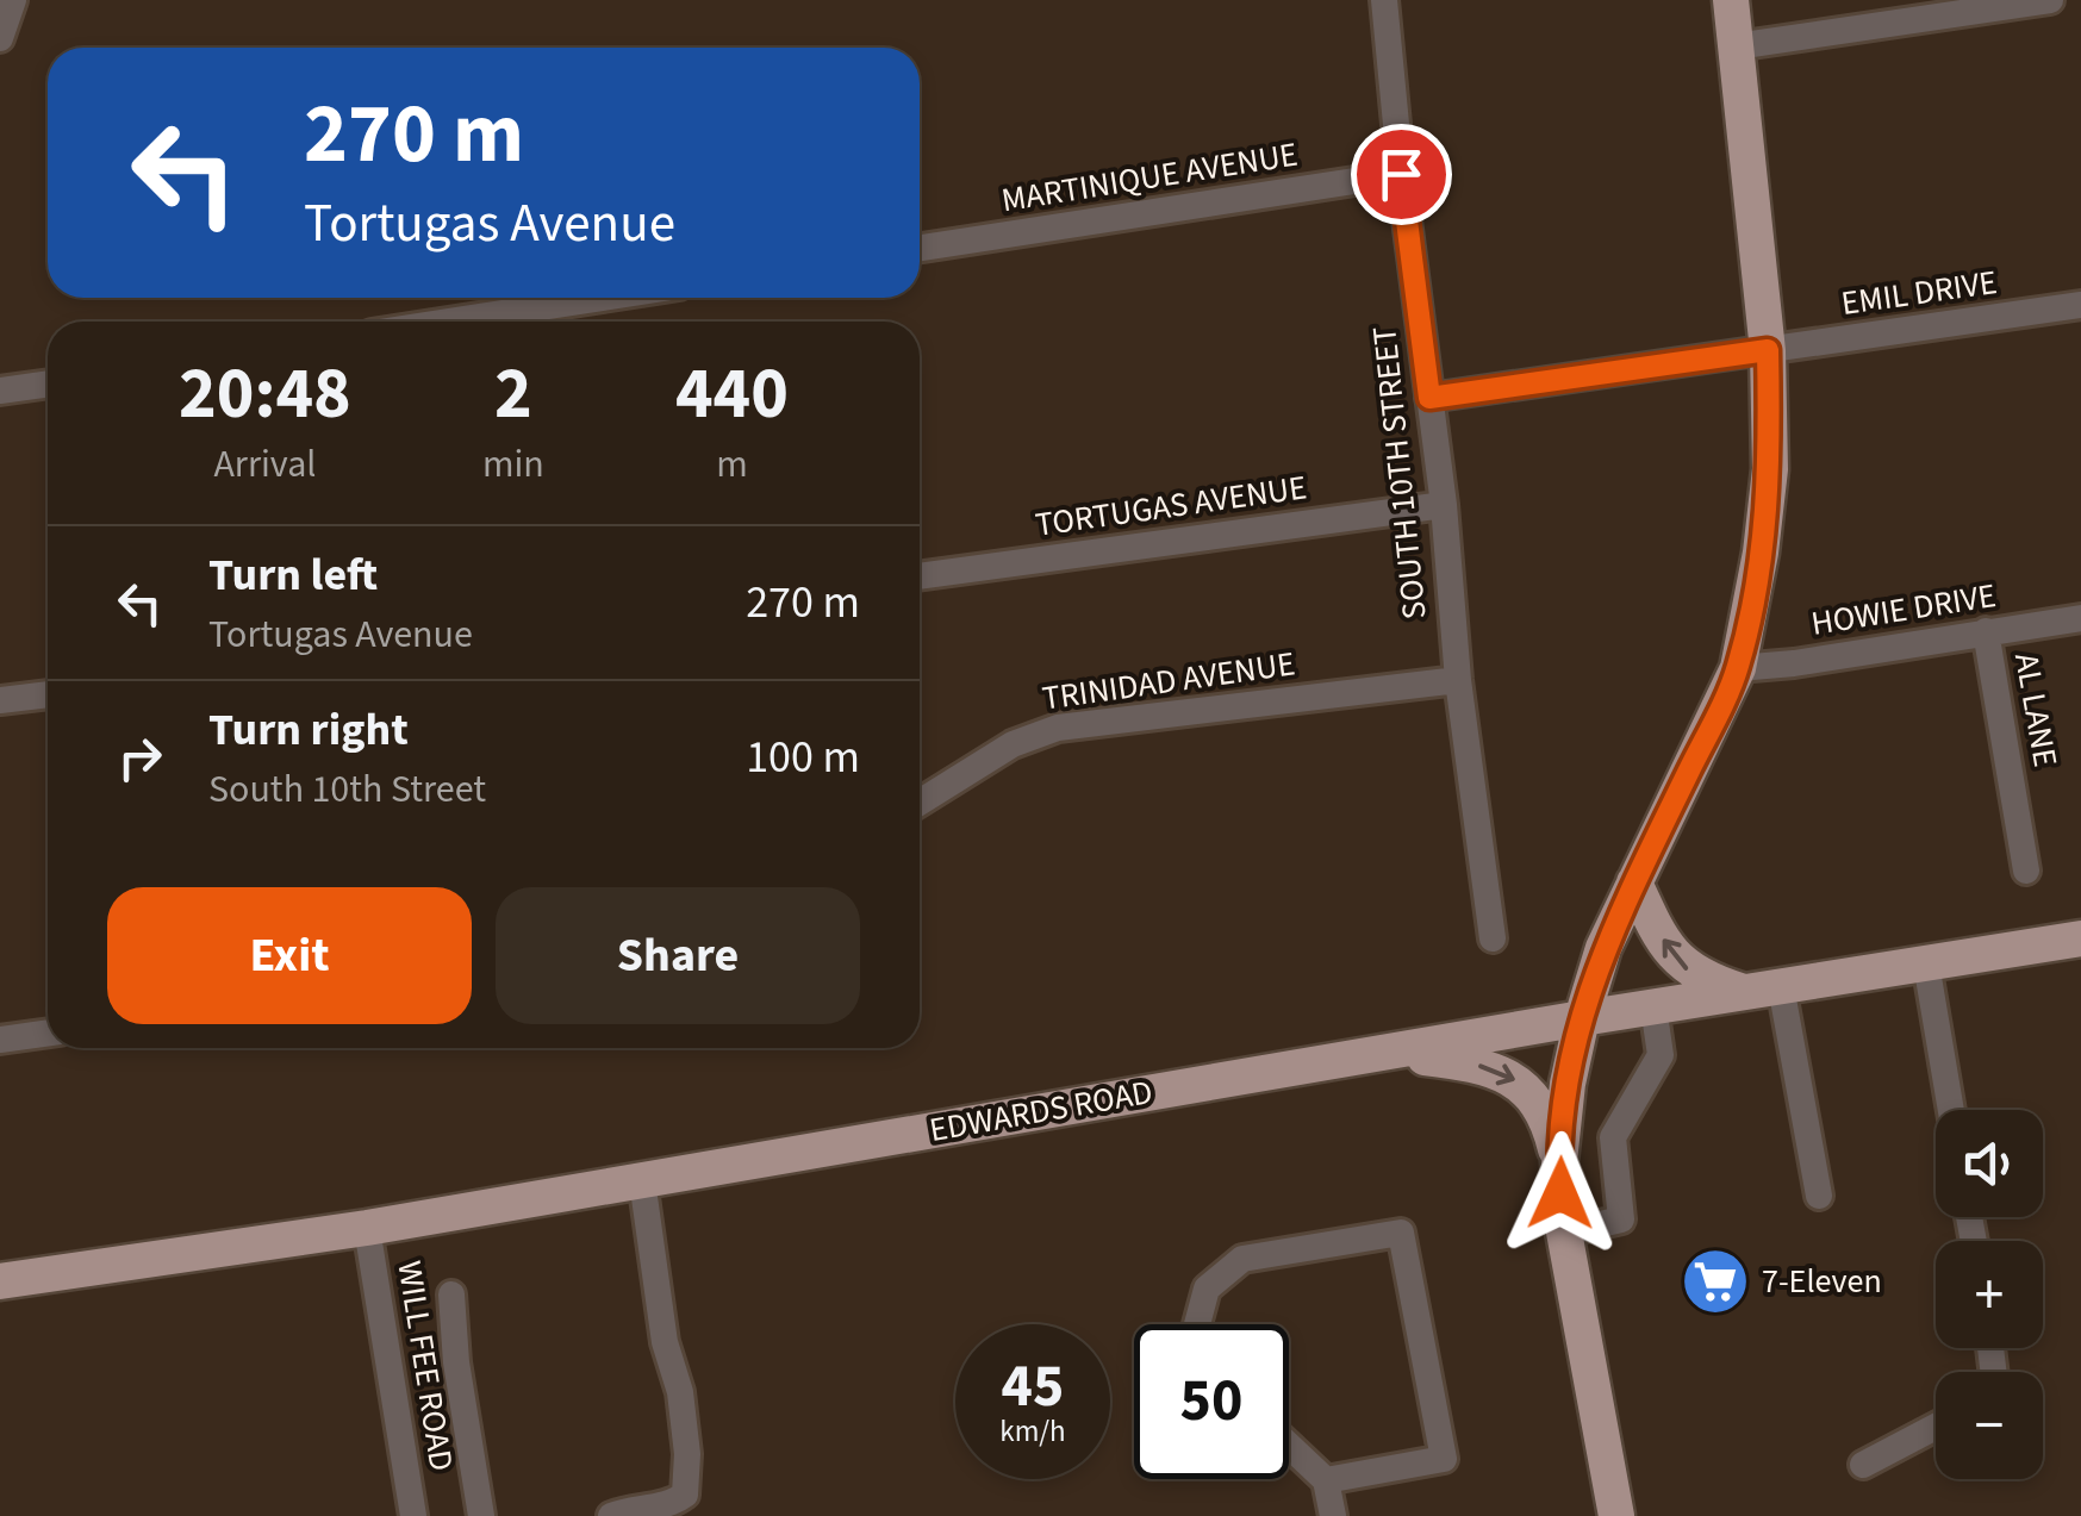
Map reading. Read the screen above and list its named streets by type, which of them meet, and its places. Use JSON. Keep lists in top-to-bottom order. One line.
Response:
{"streets":{"main road":["EDWARDS ROAD"],"street":["MARTINIQUE AVENUE","EMIL DRIVE","SOUTH 10TH STREET","TORTUGAS AVENUE","HOWIE DRIVE","TRINIDAD AVENUE","AL LANE","WILL FEE ROAD"]},"crossings":[["MARTINIQUE AVENUE","SOUTH 10TH STREET"],["SOUTH 10TH STREET","TORTUGAS AVENUE"],["SOUTH 10TH STREET","TRINIDAD AVENUE"],["HOWIE DRIVE","AL LANE"],["EDWARDS ROAD","WILL FEE ROAD"]],"places":{"supermarket":["7-Eleven"]},"page":{"turn":["270 m","Tortugas Avenue"],"eta":["20:48","Arrival","2","min","440","m"],"list":[{"name":"Turn left","note":"Tortugas Avenue","value":"270 m"},{"name":"Turn right","note":"South 10th Street","value":"100 m"}],"buttons":["Exit","Share"],"map_buttons":["+","−"],"speed":"45 km/h","limit":"50"}}
